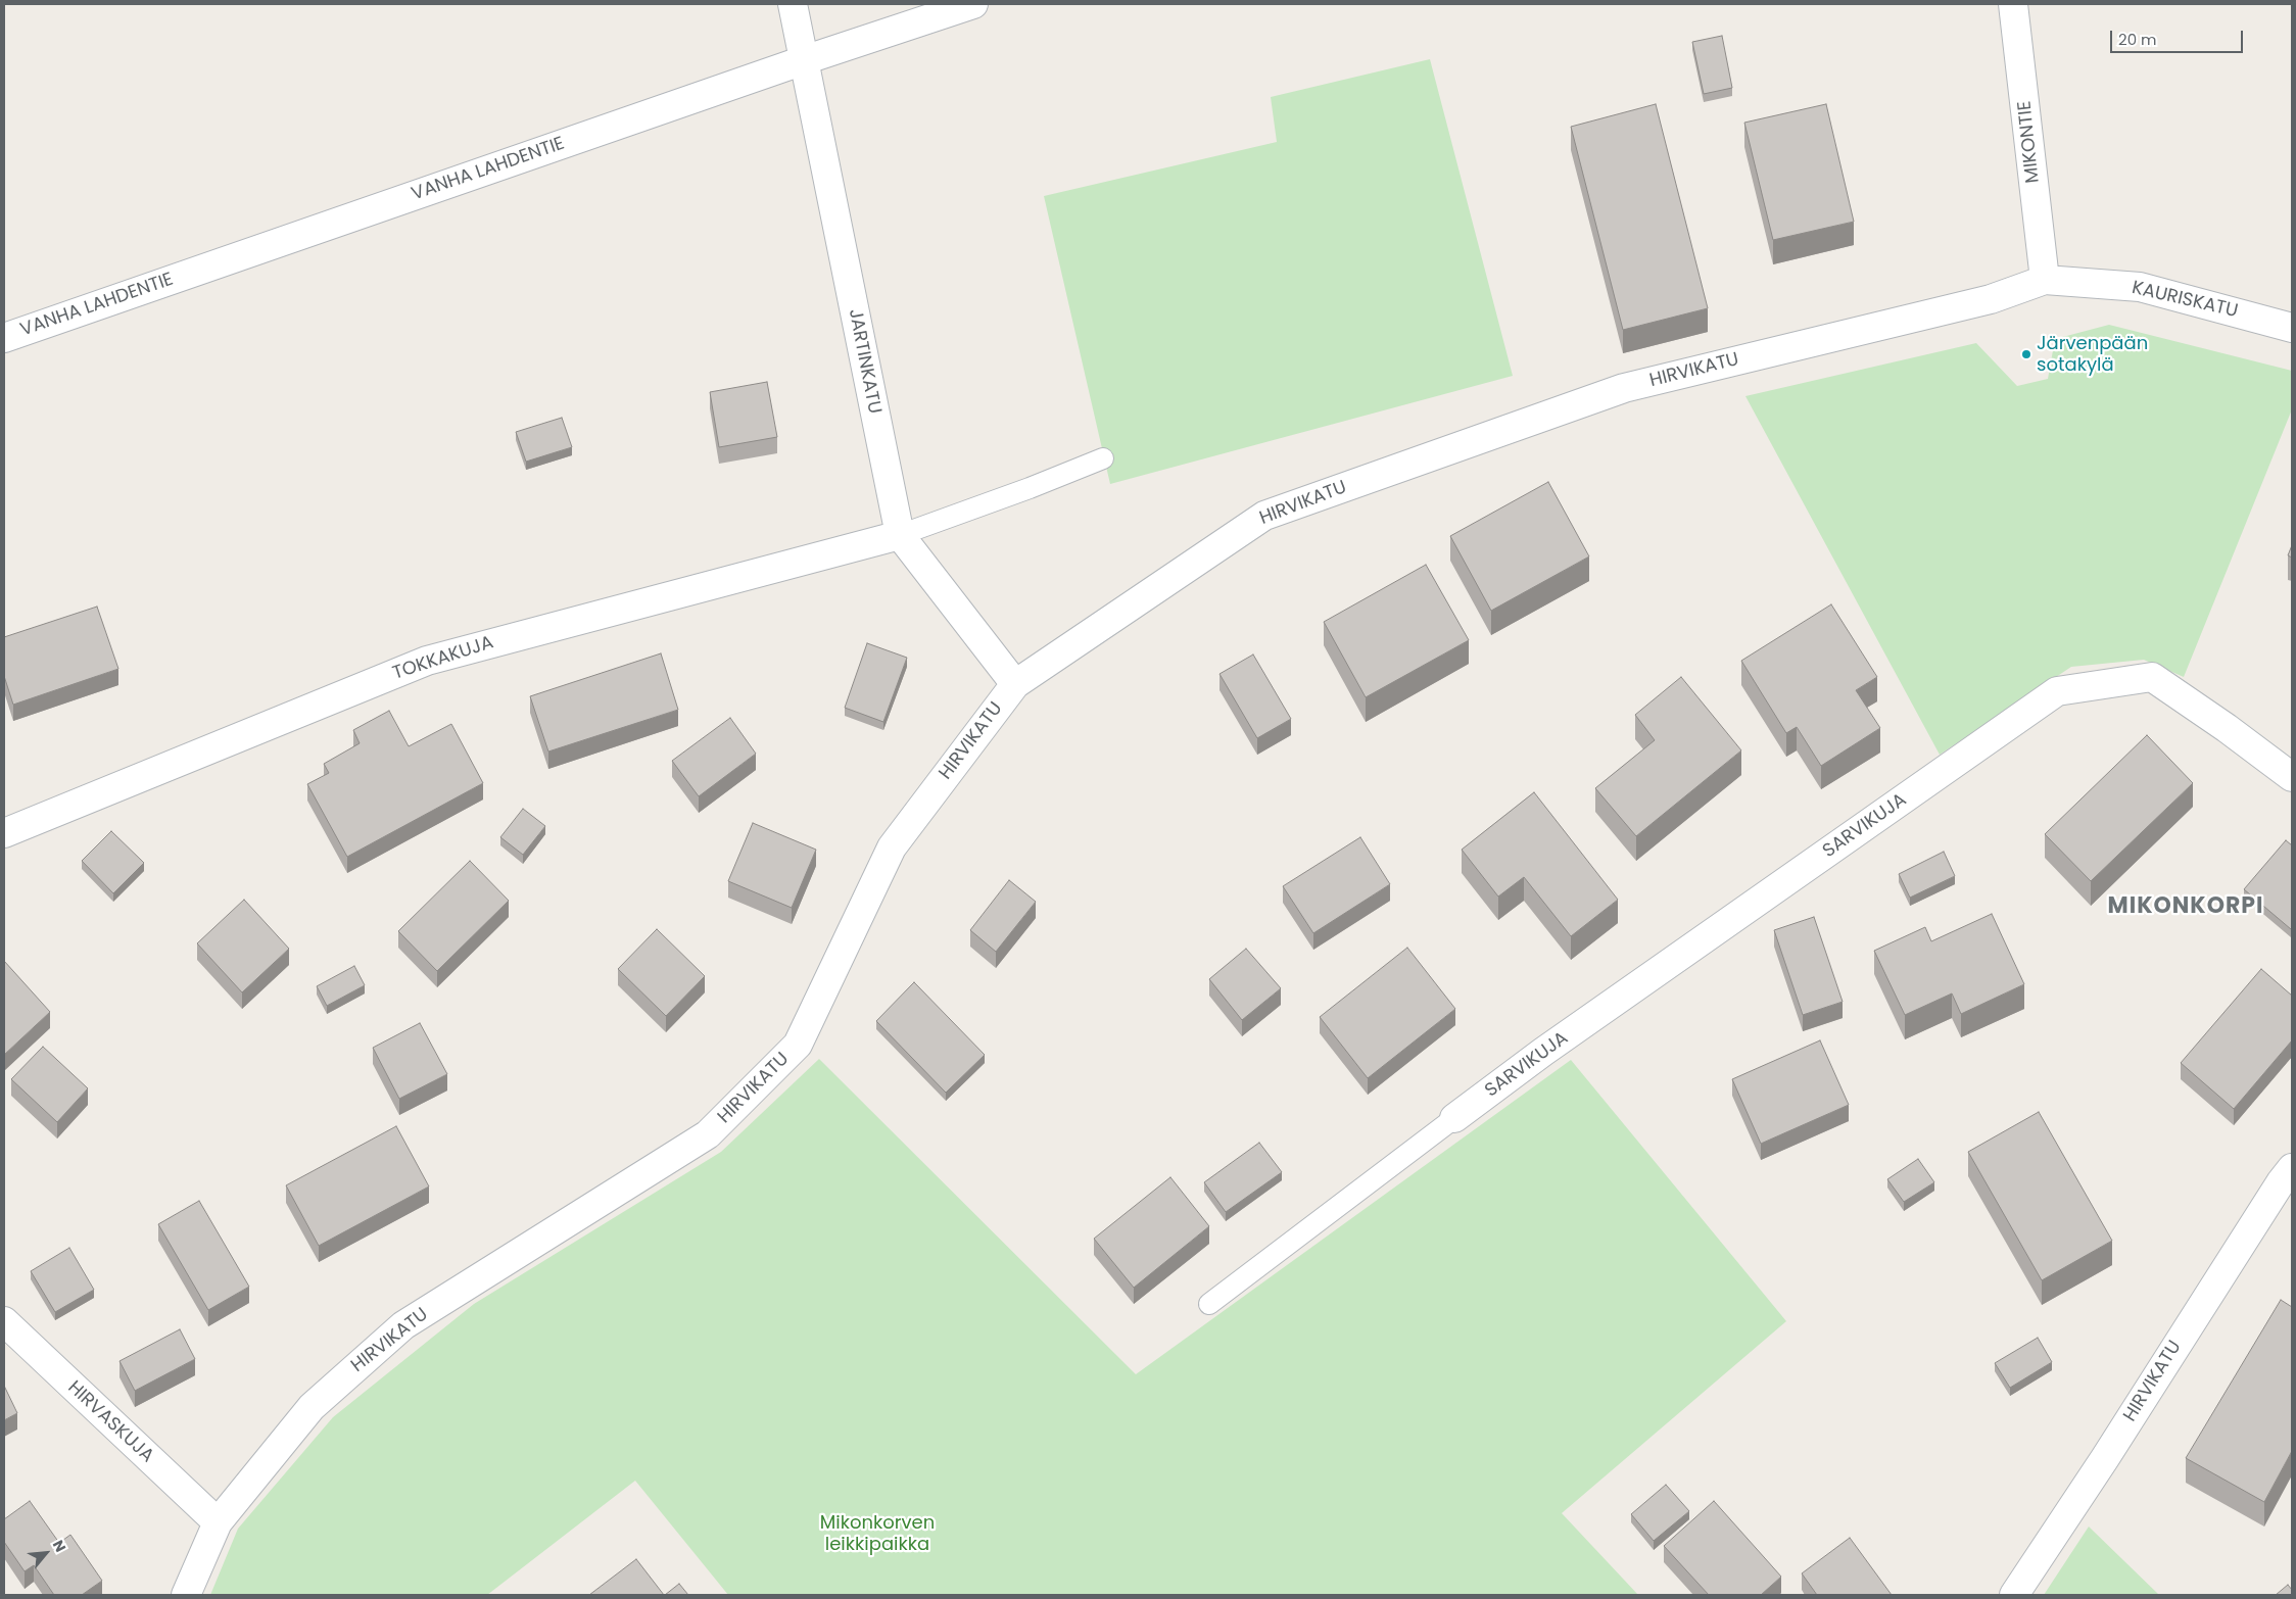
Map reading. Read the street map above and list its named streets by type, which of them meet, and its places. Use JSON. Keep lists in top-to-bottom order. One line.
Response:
{"streets":{"street":["MIKONTIE","VANHA LAHDENTIE","KAURISKATU","JARTINKATU","HIRVIKATU","TOKKAKUJA","SARVIKUJA","HIRVASKUJA"]},"crossings":[["MIKONTIE","KAURISKATU"],["MIKONTIE","HIRVIKATU"],["VANHA LAHDENTIE","JARTINKATU"],["KAURISKATU","HIRVIKATU"],["JARTINKATU","HIRVIKATU"],["JARTINKATU","TOKKAKUJA"],["HIRVIKATU","HIRVASKUJA"]],"districts":["MIKONKORPI"],"parks":["Mikonkorven leikkipaikka"],"places":["Järvenpään sotakylä"],"scale_bar":"20 m","north":"top right"}
